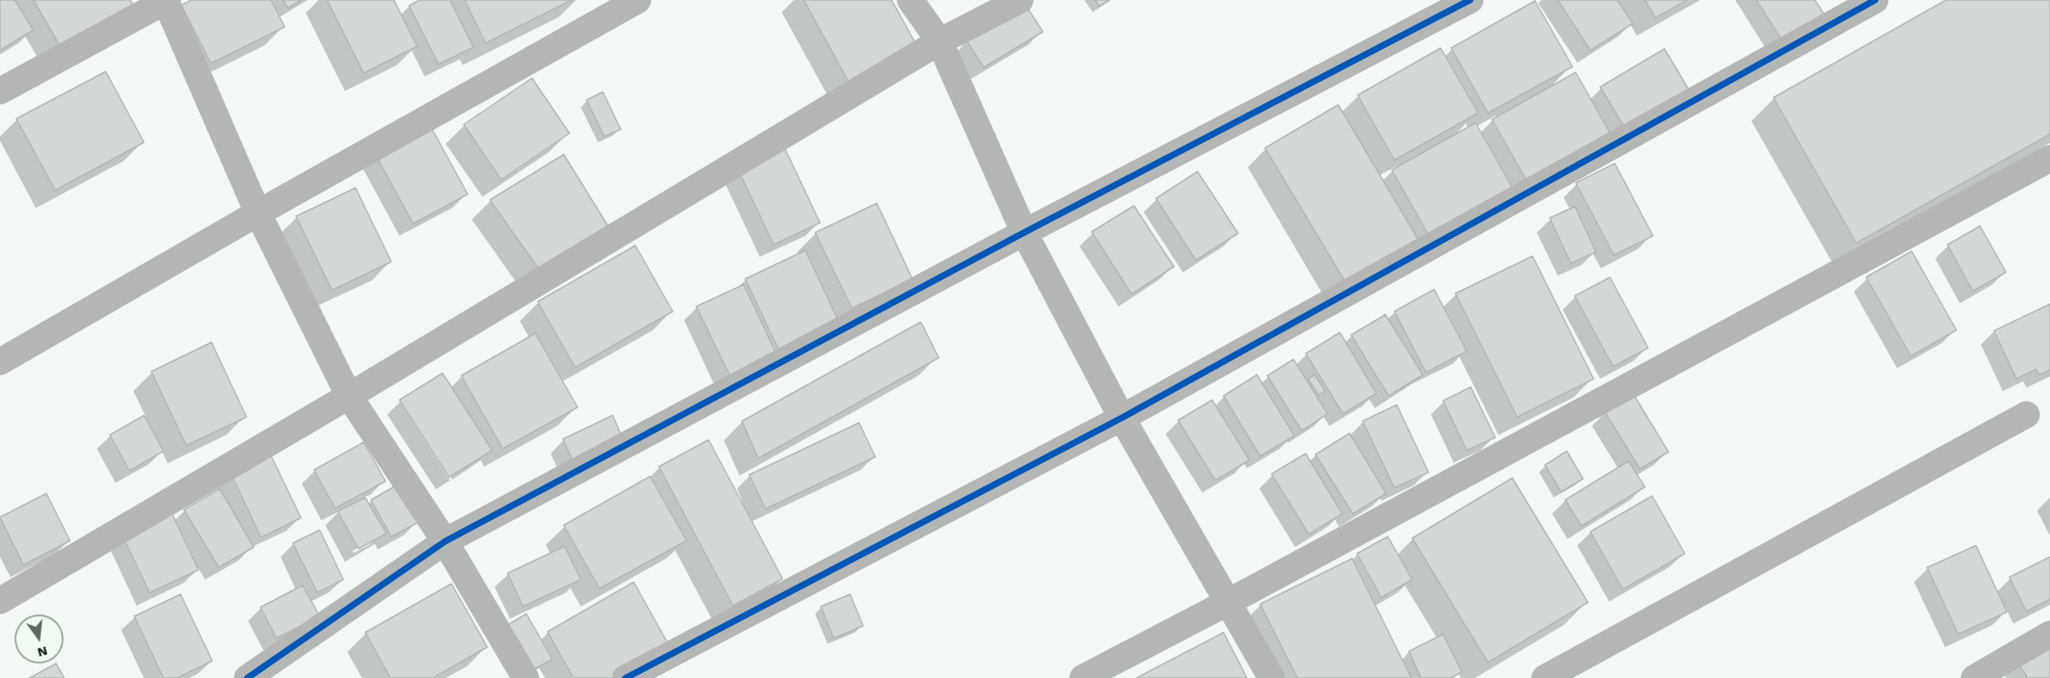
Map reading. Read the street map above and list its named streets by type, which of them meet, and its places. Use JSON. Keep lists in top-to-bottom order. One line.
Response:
{"north":"bottom"}
